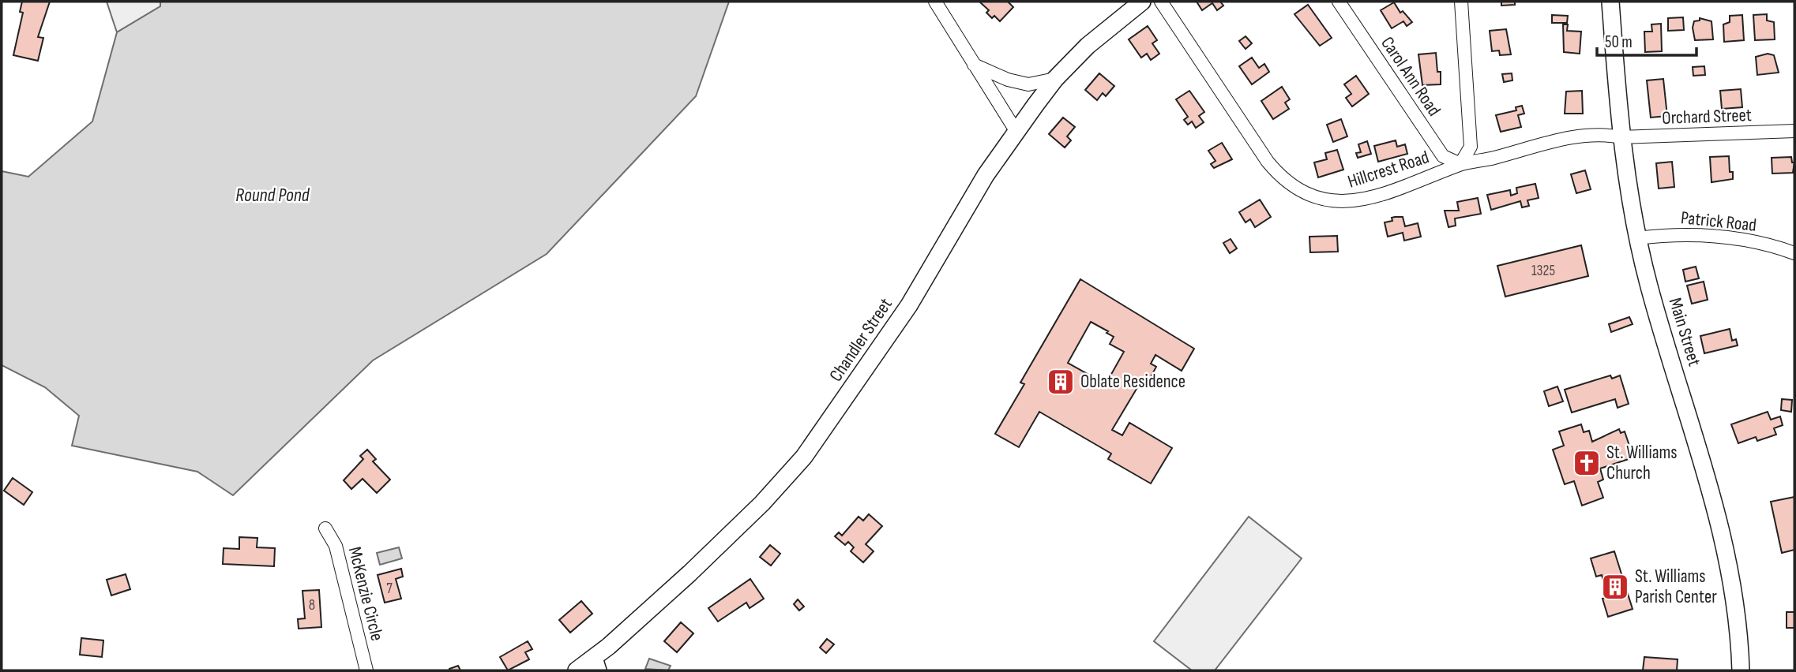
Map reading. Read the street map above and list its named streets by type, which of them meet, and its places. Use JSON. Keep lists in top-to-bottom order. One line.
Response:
{"streets":{"main road":["Main Street","Chandler Street"],"street":["Carol Ann Road","Orchard Street","Hillcrest Road","Patrick Road","McKenzie Circle"]},"crossings":[["Carol Ann Road","Hillcrest Road"],["Orchard Street","Hillcrest Road"],["Orchard Street","Main Street"],["Hillcrest Road","Main Street"],["Patrick Road","Main Street"]],"water":["Round Pond"],"places":{"building":["Oblate Residence","St. Williams Parish Center"],"church":["St. Williams Church"]},"house_numbers":["1325","7","8"],"scale_bar":"50 m"}
